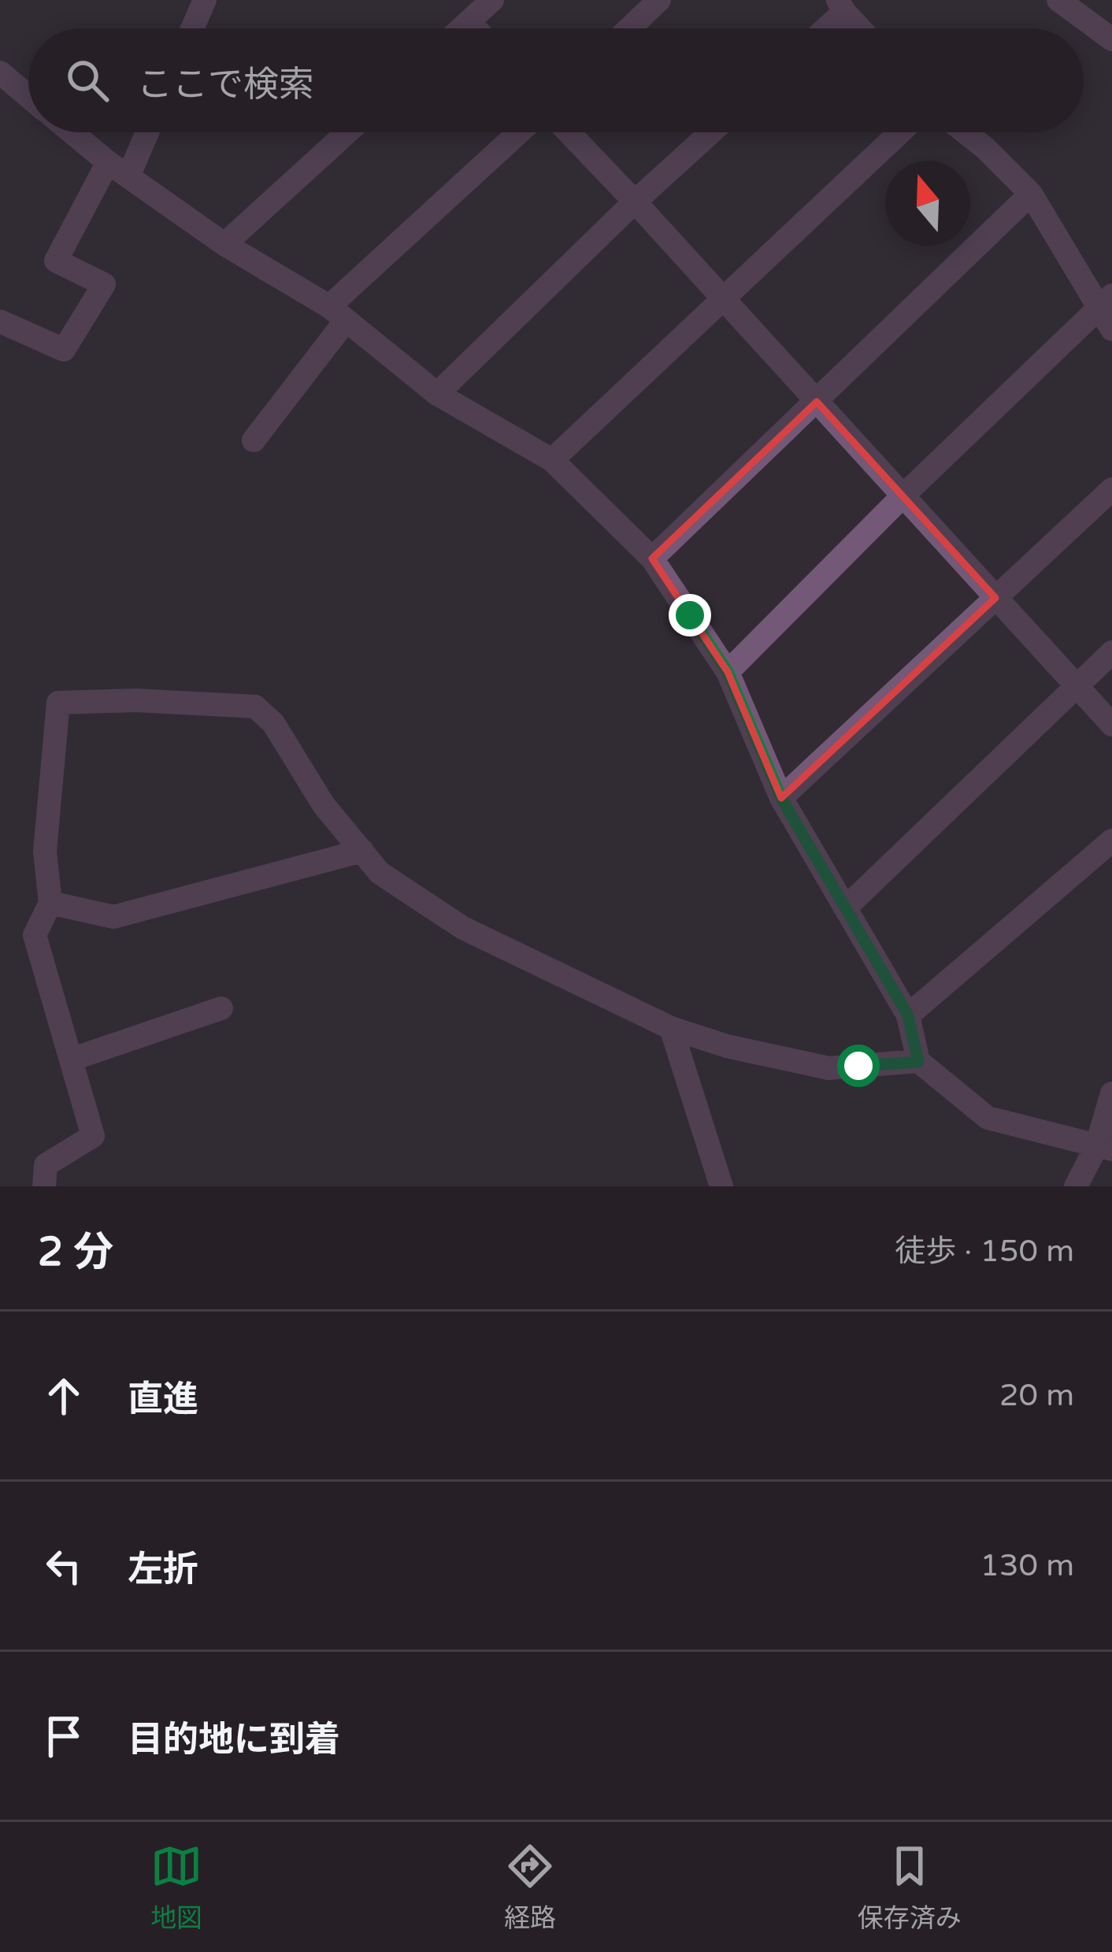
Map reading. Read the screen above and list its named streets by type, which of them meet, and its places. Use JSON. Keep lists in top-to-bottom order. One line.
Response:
{"north":"top","page":{"search":"ここで検索","heading":["2 分","徒歩 · 150 m"],"list":[["直進","20 m"],["左折","130 m"],"目的地に到着"],"nav":["地図","経路","保存済み"]}}
